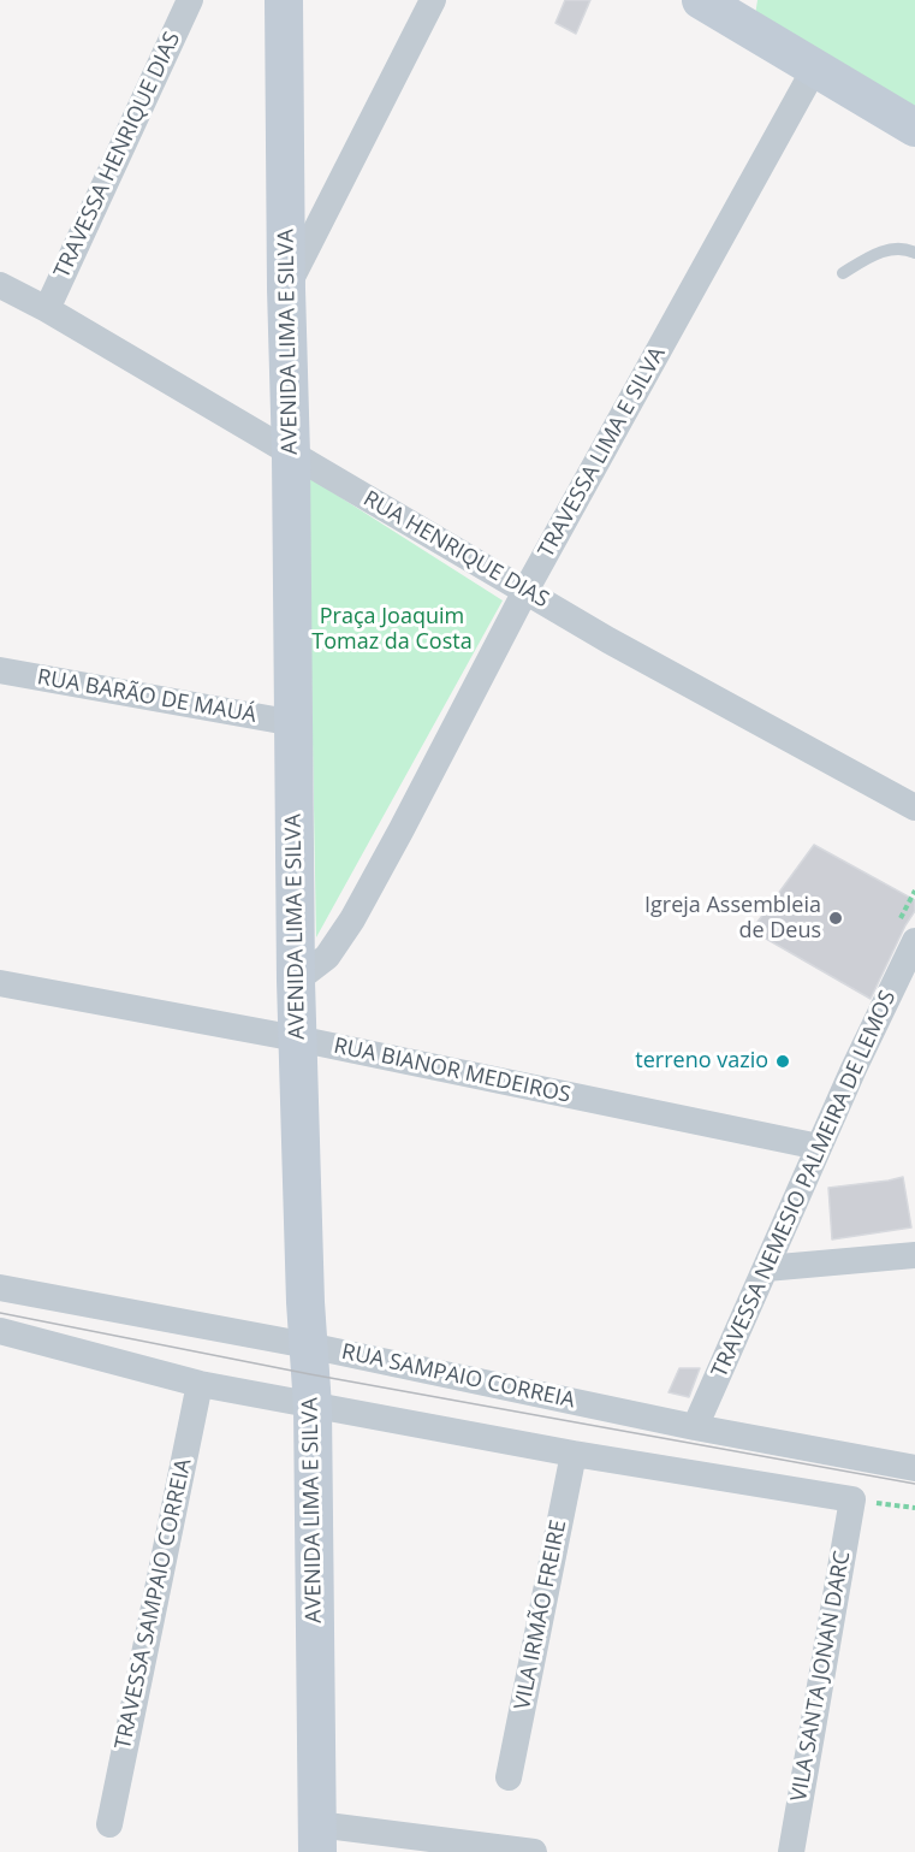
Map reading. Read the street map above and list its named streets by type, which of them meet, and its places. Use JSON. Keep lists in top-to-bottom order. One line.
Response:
{"streets":{"main road":["AVENIDA LIMA E SILVA"],"street":["TRAVESSA HENRIQUE DIAS","TRAVESSA LIMA E SILVA","RUA HENRIQUE DIAS","RUA BARÃO DE MAUÁ","RUA BIANOR MEDEIROS","TRAVESSA NEMESIO PALMEIRA DE LEMOS","RUA SAMPAIO CORREIA","TRAVESSA SAMPAIO CORREIA","VILA IRMÃO FREIRE","VILA SANTA JONAN DARC"]},"crossings":[["TRAVESSA HENRIQUE DIAS","RUA HENRIQUE DIAS"],["AVENIDA LIMA E SILVA","TRAVESSA LIMA E SILVA"],["AVENIDA LIMA E SILVA","RUA HENRIQUE DIAS"],["AVENIDA LIMA E SILVA","RUA BARÃO DE MAUÁ"],["AVENIDA LIMA E SILVA","RUA BIANOR MEDEIROS"],["AVENIDA LIMA E SILVA","RUA SAMPAIO CORREIA"],["TRAVESSA LIMA E SILVA","RUA HENRIQUE DIAS"],["RUA BIANOR MEDEIROS","TRAVESSA NEMESIO PALMEIRA DE LEMOS"],["TRAVESSA NEMESIO PALMEIRA DE LEMOS","RUA SAMPAIO CORREIA"]],"parks":["Praça Joaquim Tomaz da Costa"],"places":["Igreja Assembleia de Deus","terreno vazio"]}
